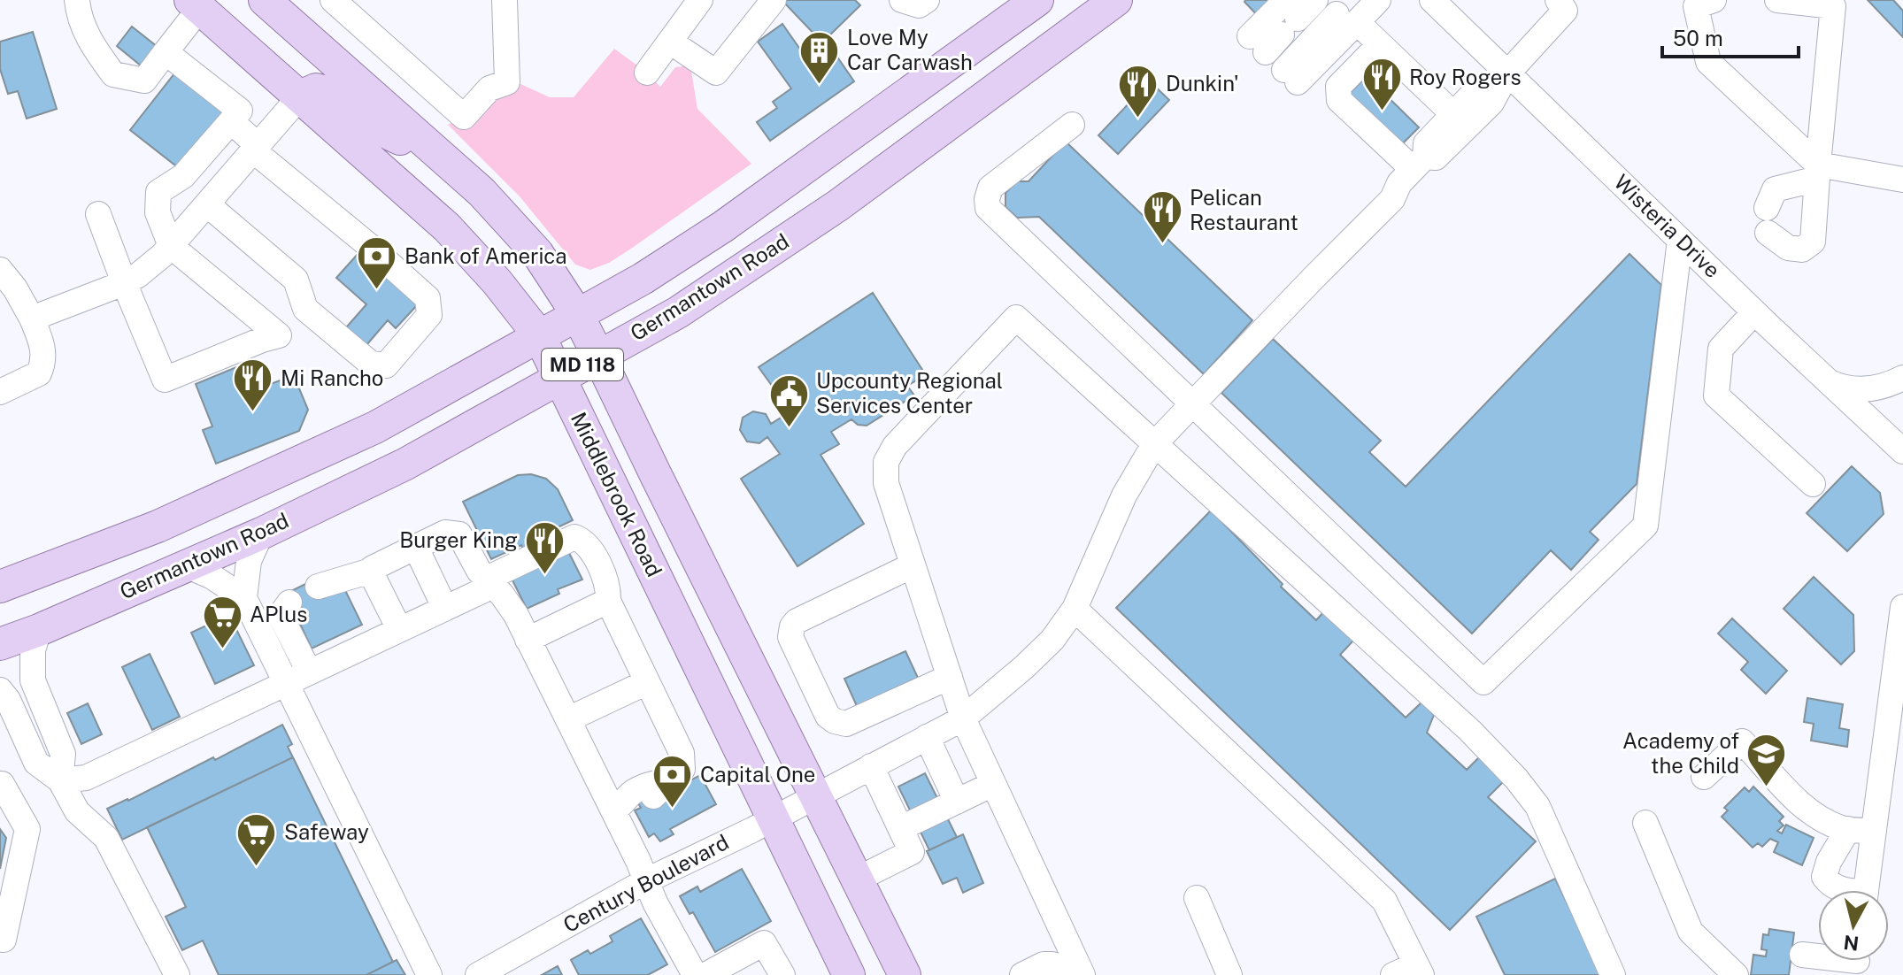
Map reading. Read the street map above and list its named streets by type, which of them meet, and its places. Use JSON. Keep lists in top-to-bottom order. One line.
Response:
{"streets":{"main road":["Germantown Road","MD 118","Middlebrook Road"],"street":["Wisteria Drive","Century Boulevard"]},"crossings":[["Wisteria Drive","Century Boulevard"],["Germantown Road","Middlebrook Road"],["Middlebrook Road","Century Boulevard"]],"places":{"building":["Love My Car Carwash"],"restaurant":["Roy Rogers","Dunkin'","Pelican Restaurant","Mi Rancho","Burger King"],"bank":["Bank of America","Capital One"],"public building":["Upcounty Regional Services Center"],"supermarket":["APlus","Safeway"],"school or university":["Academy of the Child"]},"scale_bar":"50 m","north":"bottom"}
